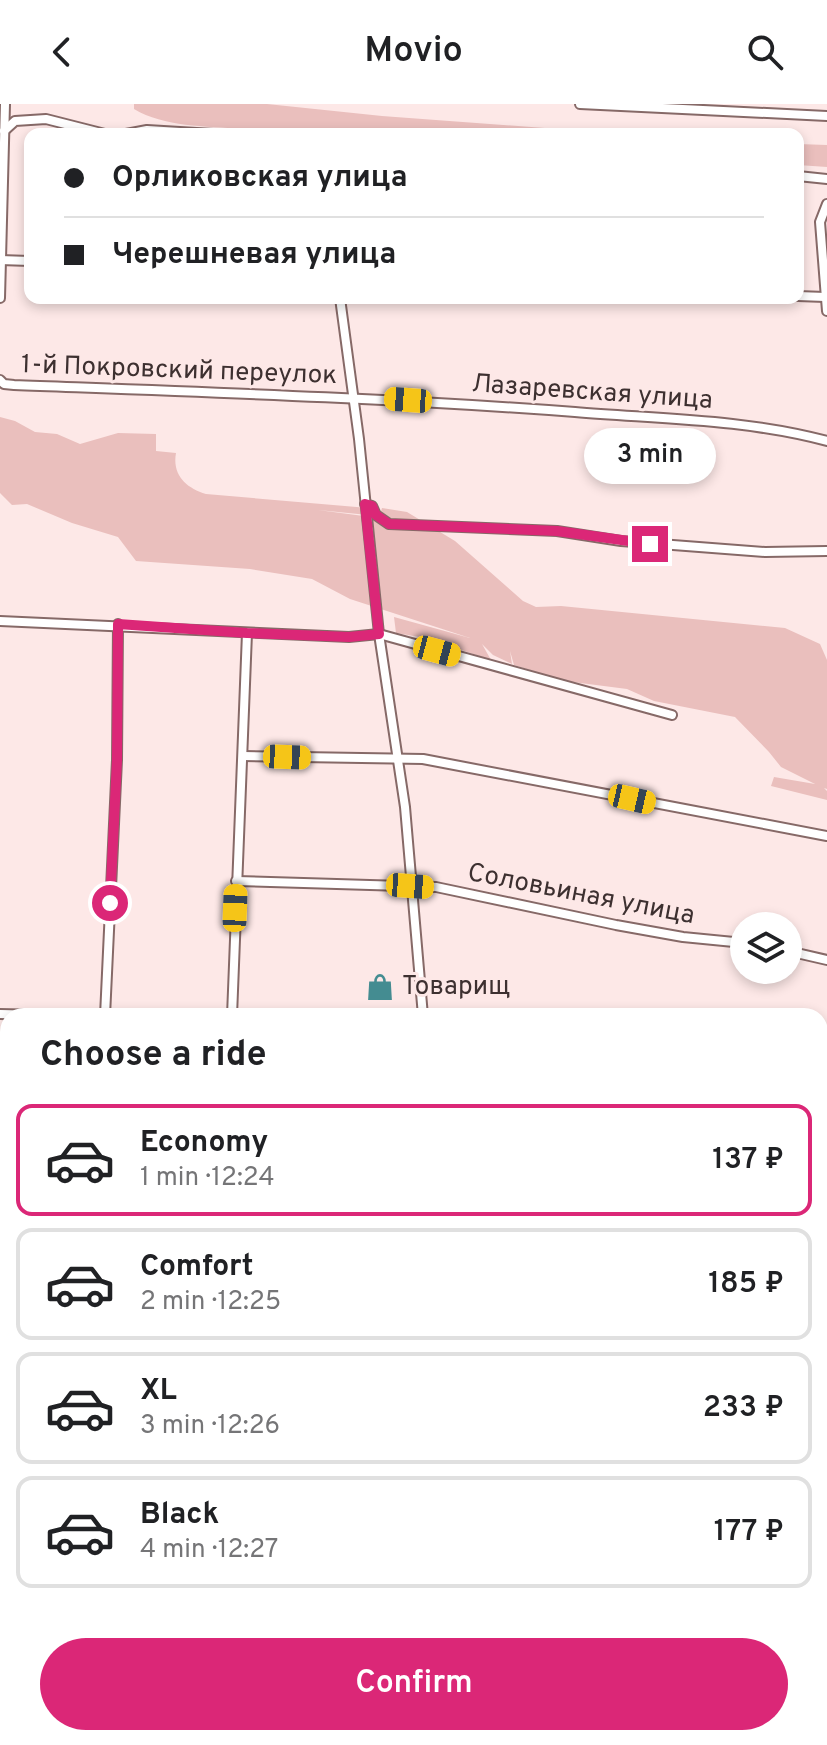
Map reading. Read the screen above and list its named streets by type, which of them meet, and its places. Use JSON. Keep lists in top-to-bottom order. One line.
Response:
{"streets":{"street":["1-й Покровский переулок","Лазаревская улица","Соловьиная улица"]},"crossings":[["1-й Покровский переулок","Лазаревская улица"]],"places":{"shop":["Товарищ"]},"page":{"header":"Movio","banner":["Орликовская улица","Черешневая улица"],"bubble":"3 min","heading":"Choose a ride","list":[{"name":"Economy","note":"1 min · 12:24","value":"137 ₽"},{"name":"Comfort","note":"2 min · 12:25","value":"185 ₽"},{"name":"XL","note":"3 min · 12:26","value":"233 ₽"},{"name":"Black","note":"4 min · 12:27","value":"177 ₽"}],"buttons":"Confirm"}}
